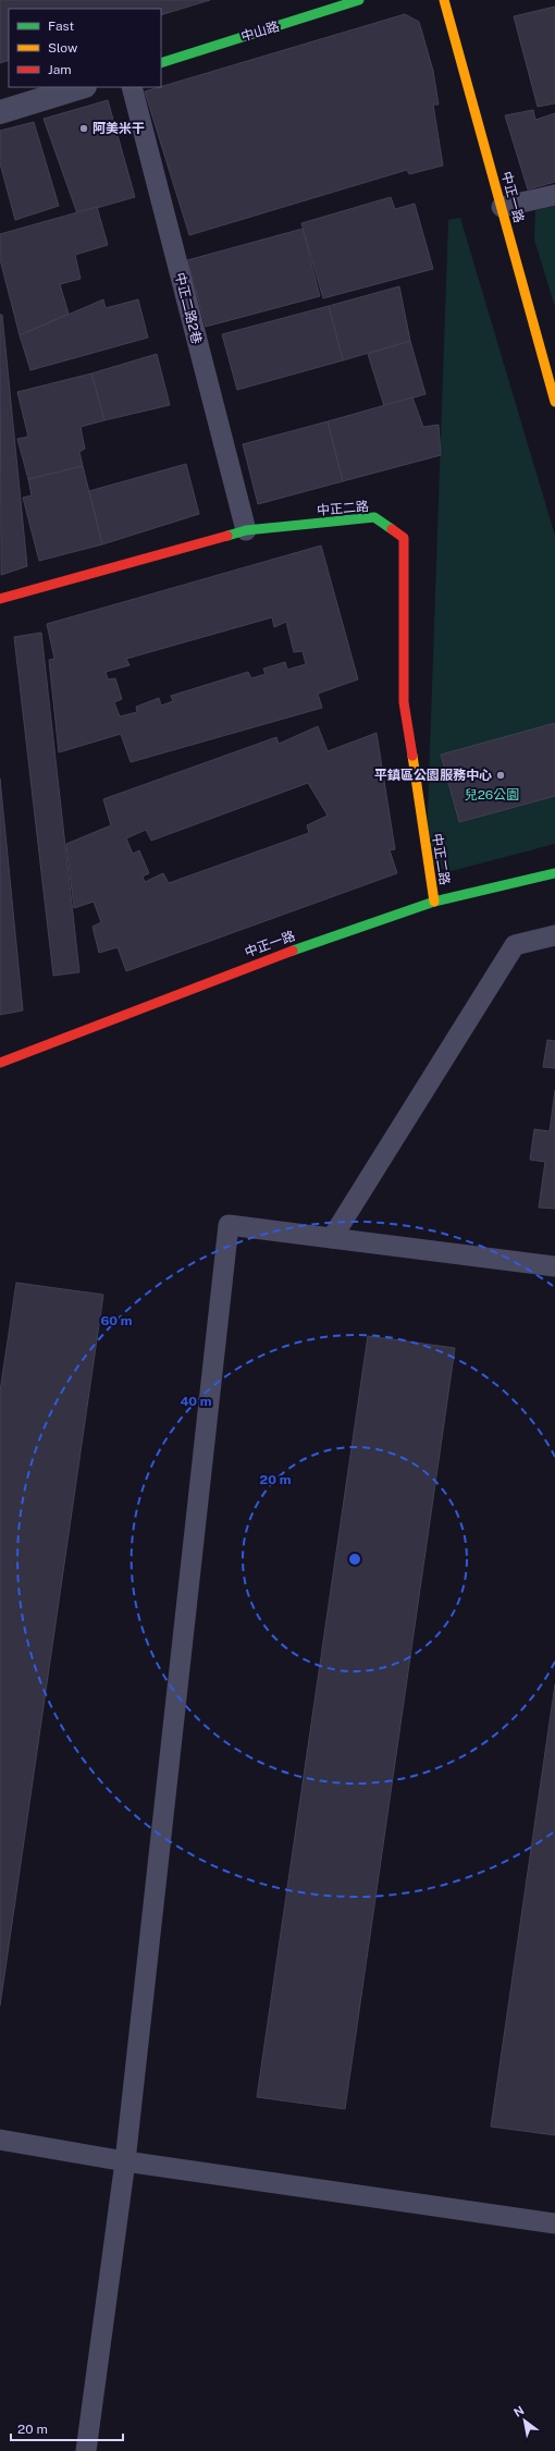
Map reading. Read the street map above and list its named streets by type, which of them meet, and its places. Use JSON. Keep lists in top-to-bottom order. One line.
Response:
{"streets":{"street":["中山路","中正一路","中正二路"],"lane":["中正二路2巷"]},"crossings":[["中正一路","中正二路"],["中正二路2巷","中正二路"]],"parks":["兒26公園"],"places":["阿美米干","平鎮區公園服務中心"],"legend":["Fast","Slow","Jam"],"scale_bar":"20 m","north":"top left","rings":["60 m","40 m","20 m"]}
